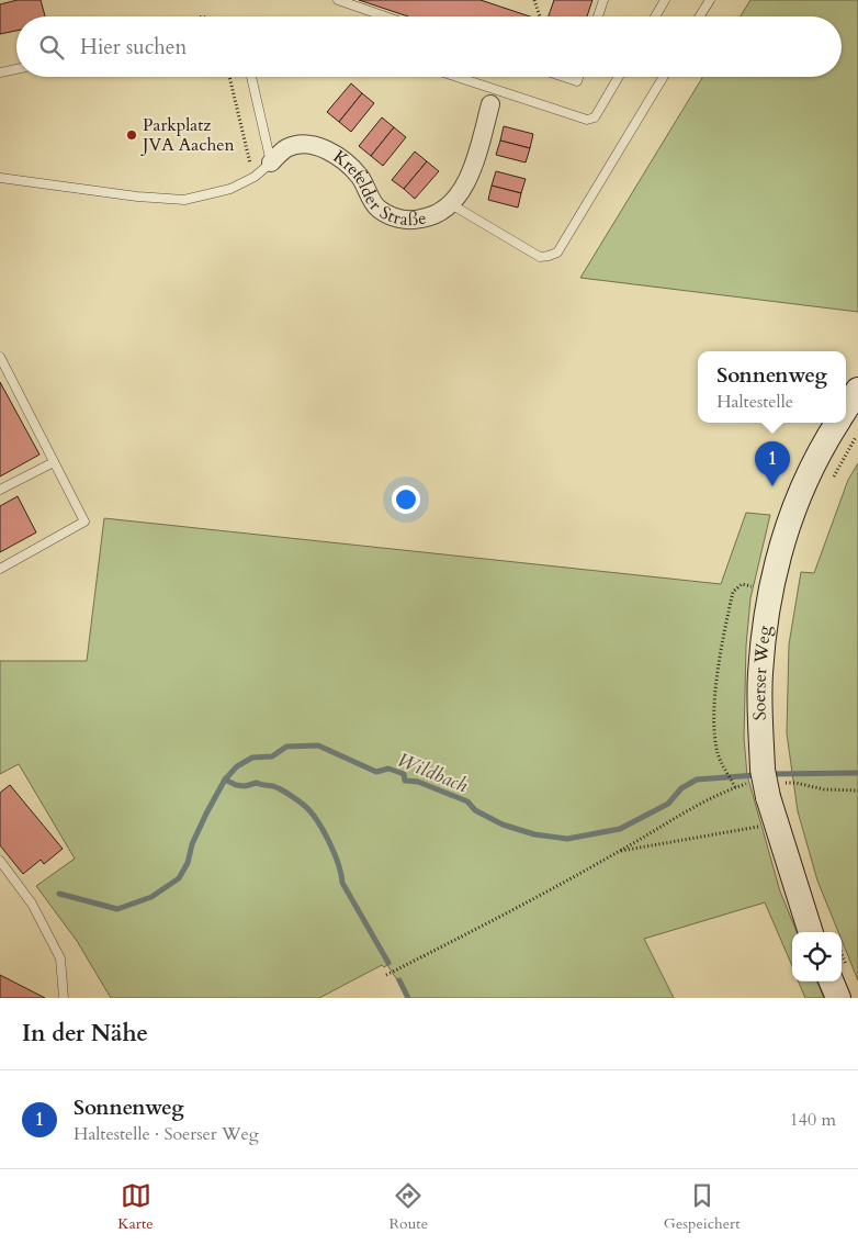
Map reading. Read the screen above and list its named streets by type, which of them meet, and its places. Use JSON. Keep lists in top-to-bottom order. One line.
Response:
{"streets":{"main road":["Soerser Weg"],"street":["Krefelder Straße"]},"water":["Wildbach"],"places":["Parkplatz JVA Aachen"],"page":{"search":"Hier suchen","popup":["Sonnenweg","Haltestelle"],"pins":"1","heading":"In der Nähe","list":[{"mark":"1","name":"Sonnenweg","note":"Haltestelle · Soerser Weg","value":"140 m"}],"nav":["Karte","Route","Gespeichert"]}}
